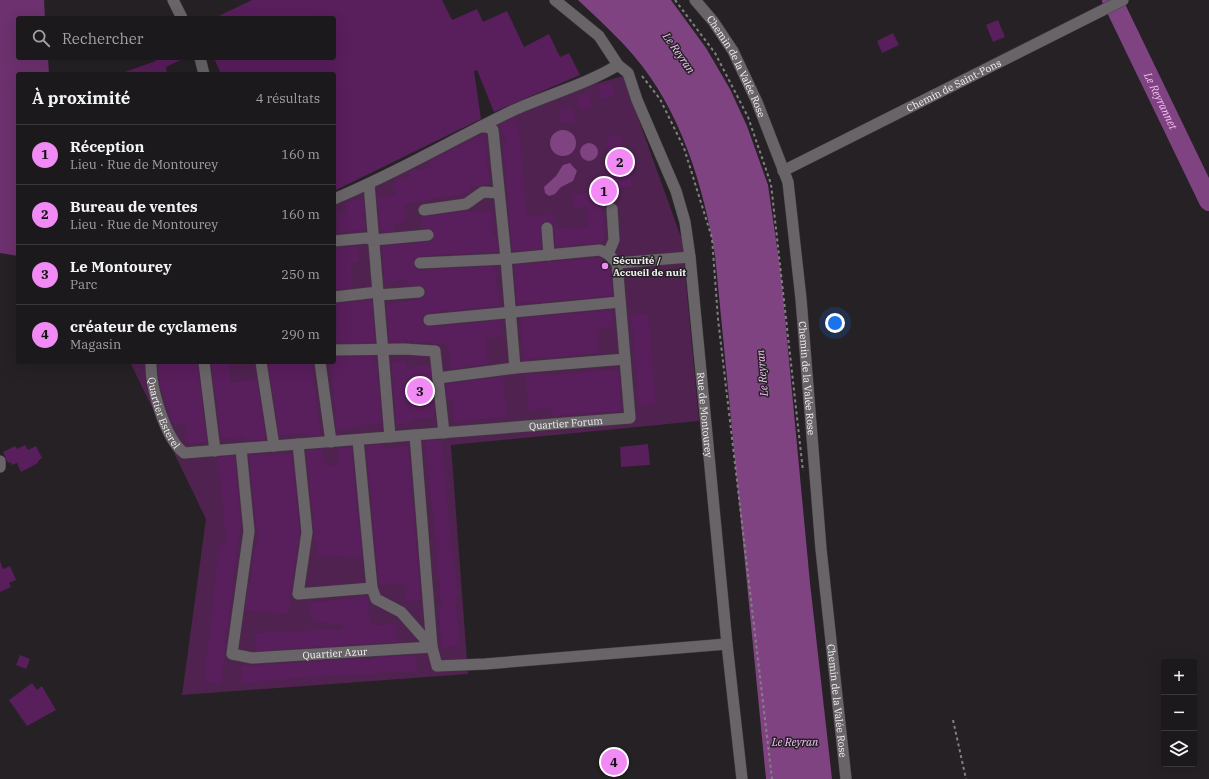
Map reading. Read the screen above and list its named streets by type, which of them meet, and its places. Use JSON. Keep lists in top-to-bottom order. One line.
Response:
{"streets":{"street":["Chemin de la Valée Rose","Chemin de Saint-Pons","Quartier Esterel","Rue de Montourey","Quartier Forum","Quartier Azur"]},"crossings":[["Chemin de la Valée Rose","Chemin de Saint-Pons"],["Quartier Esterel","Quartier Forum"],["Quartier Esterel","Quartier Azur"]],"water":["Le Reyran","Le Reyrannet"],"places":["Sécurité / Accueil de nuit"],"page":{"search":"Rechercher","heading":["À proximité","4 résultats"],"list":[{"mark":"1","name":"Réception","note":"Lieu · Rue de Montourey","value":"160 m"},{"mark":"2","name":"Bureau de ventes","note":"Lieu · Rue de Montourey","value":"160 m"},{"mark":"3","name":"Le Montourey","note":"Parc","value":"250 m"},{"mark":"4","name":"créateur de cyclamens","note":"Magasin","value":"290 m"}],"pins":["2","1","3","4"],"map_buttons":["+","−"]}}
